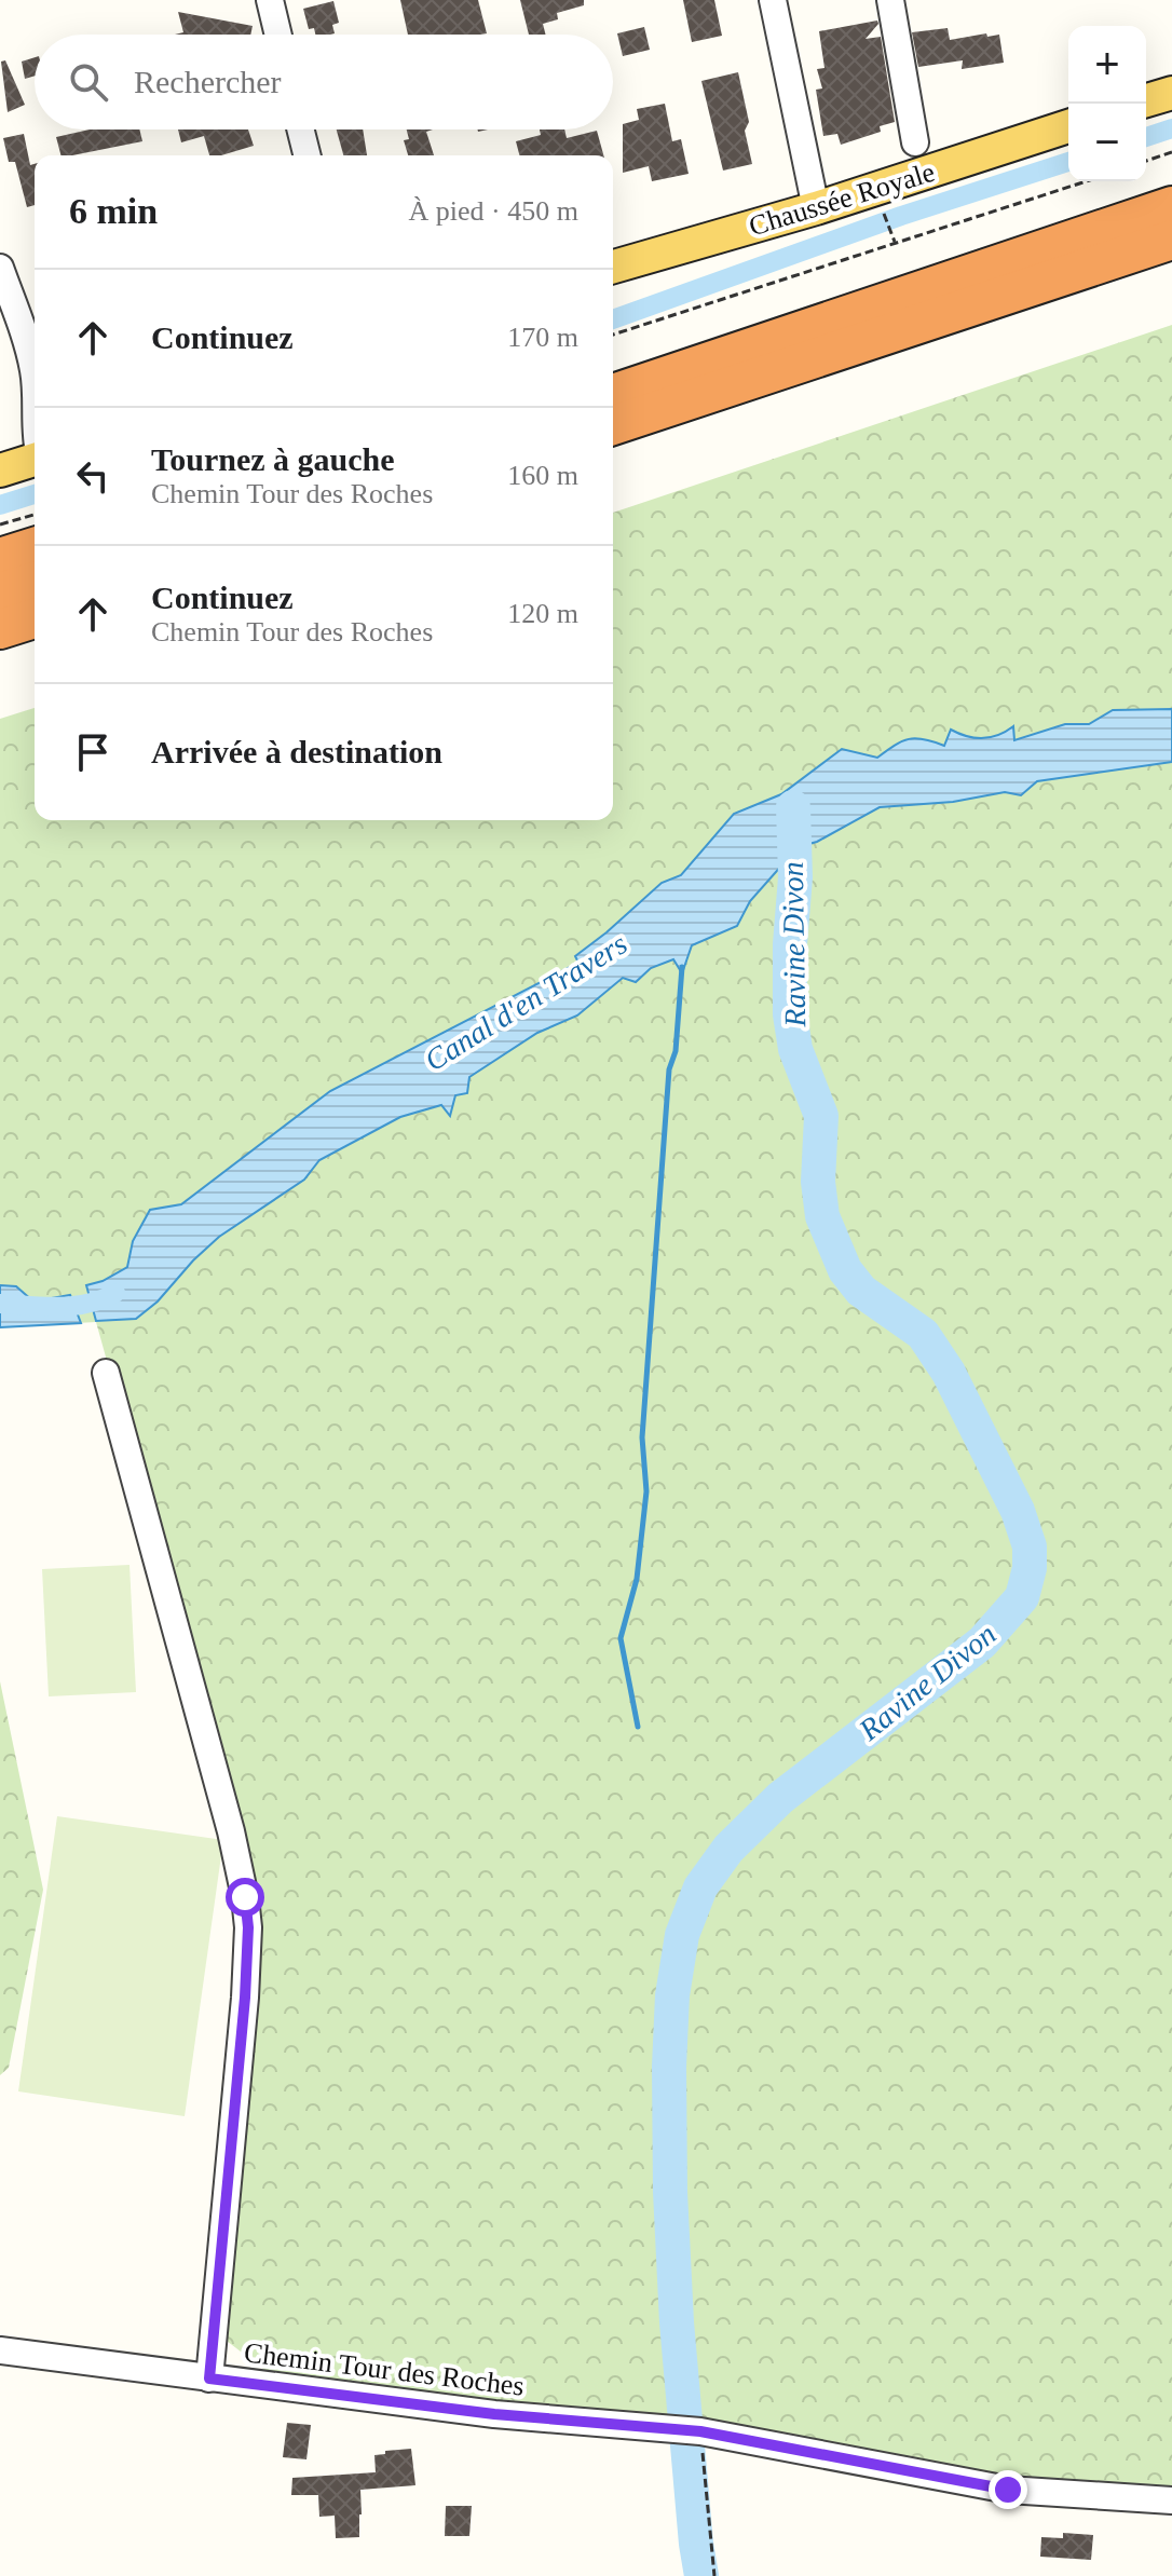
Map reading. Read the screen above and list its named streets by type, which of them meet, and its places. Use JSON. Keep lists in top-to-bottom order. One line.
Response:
{"streets":{"main road":["Chaussée Royale"],"street":["Chemin Tour des Roches"]},"water":["Ravine Divon","Canal d'en Travers"],"page":{"map_buttons":["+","−"],"search":"Rechercher","heading":["6 min","À pied · 450 m"],"list":[["Continuez","170 m"],["Tournez à gauche","Chemin Tour des Roches","160 m"],["Continuez","Chemin Tour des Roches","120 m"],"Arrivée à destination"]}}
